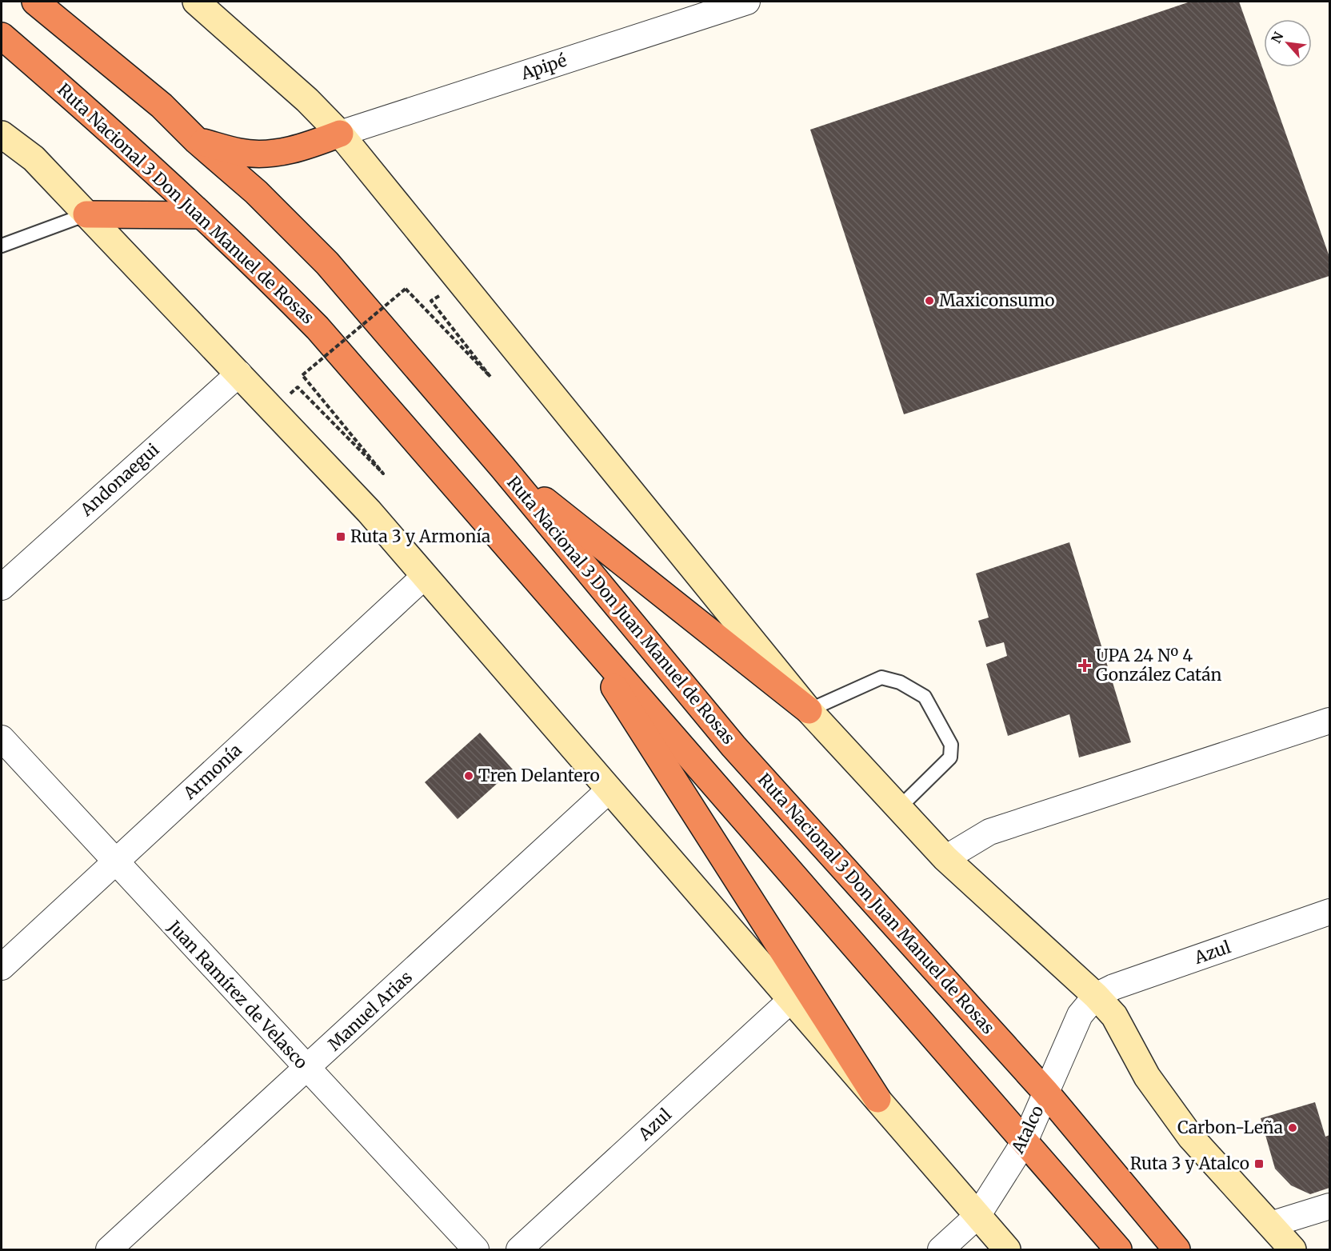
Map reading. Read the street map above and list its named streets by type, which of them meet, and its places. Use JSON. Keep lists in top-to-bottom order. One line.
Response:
{"streets":{"highway":["Ruta Nacional 3 Don Juan Manuel de Rosas"],"street":["Apipé","Andonaegui","Armonía","Azul","Juan Ramírez de Velasco","Manuel Arias","Atalco"]},"crossings":[["Ruta Nacional 3 Don Juan Manuel de Rosas","Atalco"],["Armonía","Juan Ramírez de Velasco"],["Azul","Atalco"],["Juan Ramírez de Velasco","Manuel Arias"]],"places":{"other":["Maxiconsumo","Tren Delantero","Carbon-Leña"],"transit":["Ruta 3 y Armonía","Ruta 3 y Atalco"],"health":["UPA 24 Nº 4 González Catán"]},"north":"top left"}
